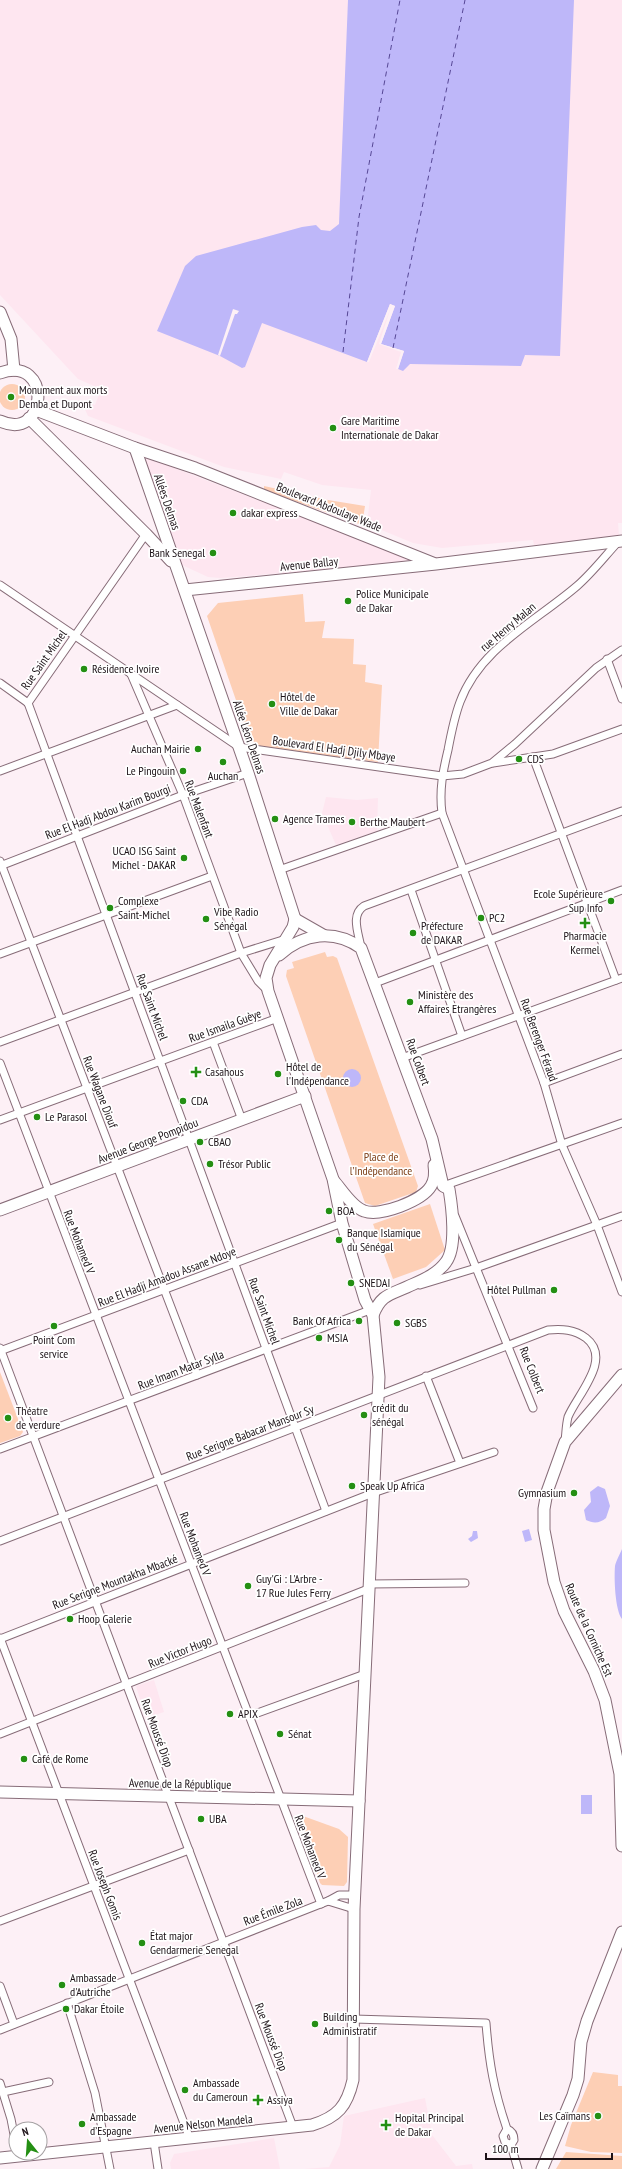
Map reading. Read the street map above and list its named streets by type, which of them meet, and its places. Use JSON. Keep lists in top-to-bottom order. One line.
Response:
{"streets":{"street":["Allées Delmas","Boulevard Abdoulaye Wade","Avenue Ballay","rue Henry Malan","Rue Saint Michel","Allée Léon Delmas","Boulevard El Hadj Djily Mbaye","Rue Malenfant","Rue El Hadj Abdou Karim Bourgi","Rue Ismaila Guèye","Rue Berenger Féraud","Rue Colbert","Rue Wagane Diouf","Avenue George Pompidou","Rue Mohamed V","Rue El Hadji Amadou Assane Ndoye","Rue Imam Matar Sylla","Rue Serigne Babacar Mansour Sy","Rue Serigne Mountakha Mbacké","Route de la Corniche Est","Rue Victor Hugo","Rue Moussé Diop","Avenue de la République","Rue Joseph Gomis","Rue Émile Zola","Avenue Nelson Mandela"]},"crossings":[["Allées Delmas","Boulevard Abdoulaye Wade"],["Allées Delmas","Allée Léon Delmas"],["Boulevard Abdoulaye Wade","Avenue Ballay"],["Boulevard Abdoulaye Wade","rue Henry Malan"],["Avenue Ballay","Allée Léon Delmas"],["rue Henry Malan","Boulevard El Hadj Djily Mbaye"],["rue Henry Malan","Rue Berenger Féraud"],["Rue Saint Michel","Boulevard El Hadj Djily Mbaye"],["Rue Saint Michel","Rue El Hadj Abdou Karim Bourgi"],["Rue Saint Michel","Rue Ismaila Guèye"],["Rue Saint Michel","Avenue George Pompidou"],["Rue Saint Michel","Rue El Hadji Amadou Assane Ndoye"],["Rue Saint Michel","Rue Imam Matar Sylla"],["Rue Saint Michel","Rue Serigne Babacar Mansour Sy"],["Rue Saint Michel","Rue Serigne Mountakha Mbacké"],["Allée Léon Delmas","Boulevard El Hadj Djily Mbaye"],["Allée Léon Delmas","Rue El Hadj Abdou Karim Bourgi"],["Boulevard El Hadj Djily Mbaye","Rue Malenfant"],["Rue Malenfant","Rue El Hadj Abdou Karim Bourgi"],["Rue El Hadj Abdou Karim Bourgi","Rue Wagane Diouf"],["Rue Ismaila Guèye","Rue Wagane Diouf"],["Rue Ismaila Guèye","Rue Mohamed V"],["Rue Colbert","Rue Serigne Babacar Mansour Sy"],["Rue Wagane Diouf","Avenue George Pompidou"],["Rue Wagane Diouf","Rue El Hadji Amadou Assane Ndoye"],["Rue Wagane Diouf","Rue Imam Matar Sylla"],["Avenue George Pompidou","Rue Mohamed V"],["Rue Mohamed V","Rue El Hadji Amadou Assane Ndoye"],["Rue Mohamed V","Rue Imam Matar Sylla"],["Rue Mohamed V","Rue Serigne Babacar Mansour Sy"],["Rue Mohamed V","Rue Serigne Mountakha Mbacké"],["Rue Mohamed V","Rue Victor Hugo"],["Rue Mohamed V","Avenue de la République"],["Rue Mohamed V","Rue Émile Zola"],["Rue El Hadji Amadou Assane Ndoye","Rue Moussé Diop"],["Rue Imam Matar Sylla","Rue Moussé Diop"],["Rue Serigne Babacar Mansour Sy","Route de la Corniche Est"],["Rue Serigne Babacar Mansour Sy","Rue Moussé Diop"],["Rue Serigne Mountakha Mbacké","Rue Moussé Diop"],["Rue Serigne Mountakha Mbacké","Rue Joseph Gomis"],["Rue Victor Hugo","Rue Moussé Diop"],["Rue Victor Hugo","Rue Joseph Gomis"],["Rue Moussé Diop","Avenue de la République"],["Rue Moussé Diop","Rue Émile Zola"],["Rue Moussé Diop","Avenue Nelson Mandela"],["Avenue de la République","Rue Joseph Gomis"],["Rue Joseph Gomis","Rue Émile Zola"],["Rue Joseph Gomis","Avenue Nelson Mandela"]],"parks":["Place de l’Indépendance"],"places":{"other":["Monument aux morts Demba et Dupont","Gare Maritime Internationale de Dakar","dakar express","Bank Senegal","Police Municipale de Dakar","Résidence Ivoire","Hôtel de Ville de Dakar","Auchan Mairie","CDS","Auchan","Le Pingouin","Agence Trames","Berthe Maubert","UCAO ISG Saint Michel - DAKAR","Ecole Supérieure Sup Info","Complexe Saint-Michel","PC2","Vibe Radio Sénégal","Préfecture de DAKAR","Ministère des Affaires Etrangères","Hôtel de l'Indépendance","CDA","Le Parasol","CBAO","Trésor Public","BOA","Banque Islamique du Sénégal","SNEDAI","Hôtel Pullman","Bank Of Africa","SGBS","Point Com service","MSIA","crédit du sénégal","Théatre de verdure","Speak Up Africa","Gymnasium","Guy'Gi : L'Arbre - 17 Rue Jules Ferry","Hoop Galerie","APIX","Sénat","Café de Rome","UBA","État major Gendarmerie Senegal","Ambassade d'Autriche","Dakar Étoile","Building Administratif","Ambassade du Cameroun","Les Caïmans","Ambassade d’Espagne"],"health":["Pharmacie Kermel","Casahous","Assiya","Hopital Principal de Dakar"]},"scale_bar":"100 m","north":"top"}
